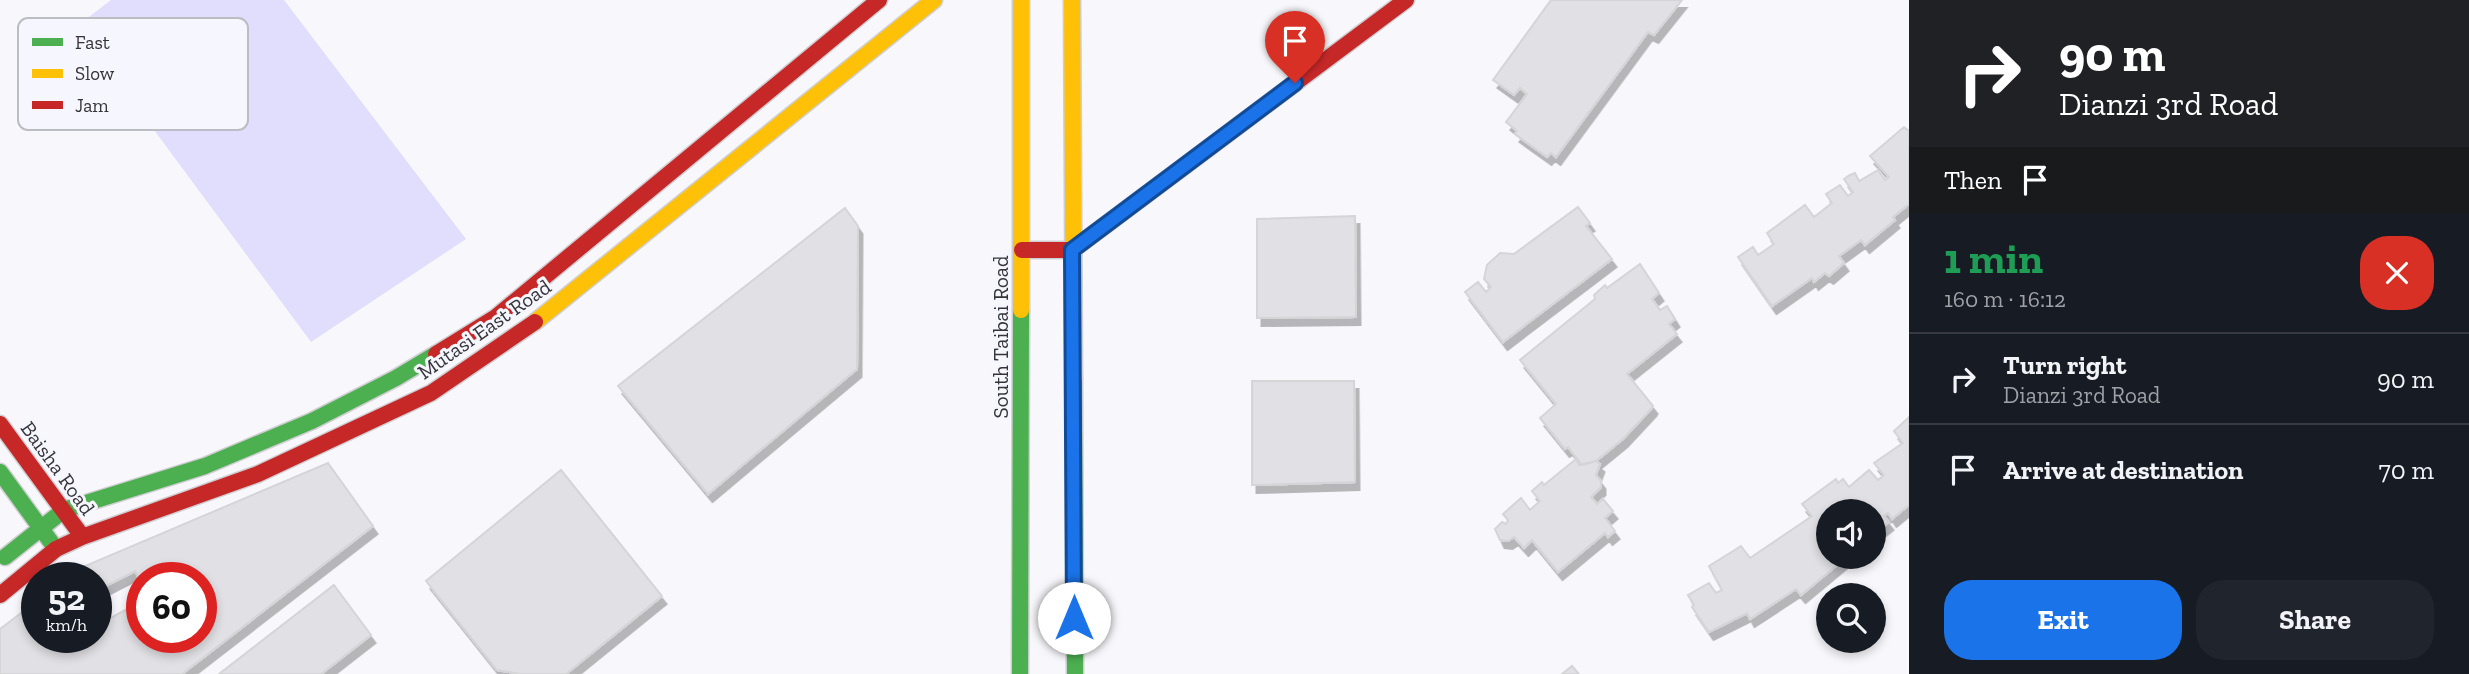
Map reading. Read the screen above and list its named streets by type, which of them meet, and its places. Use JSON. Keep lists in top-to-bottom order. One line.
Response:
{"streets":{"street":["Mutasi East Road","South Taibai Road","Baisha Road"]},"crossings":[["Mutasi East Road","Baisha Road"]],"legend":["Fast","Slow","Jam"],"page":{"turn":["90 m","Dianzi 3rd Road"],"then":"Then","heading":["1 min","160 m · 16:12"],"list":[{"name":"Turn right","note":"Dianzi 3rd Road","value":"90 m"},{"name":"Arrive at destination","value":"70 m"}],"speed":"52 km/h","limit":"60","buttons":["Exit","Share"]}}
